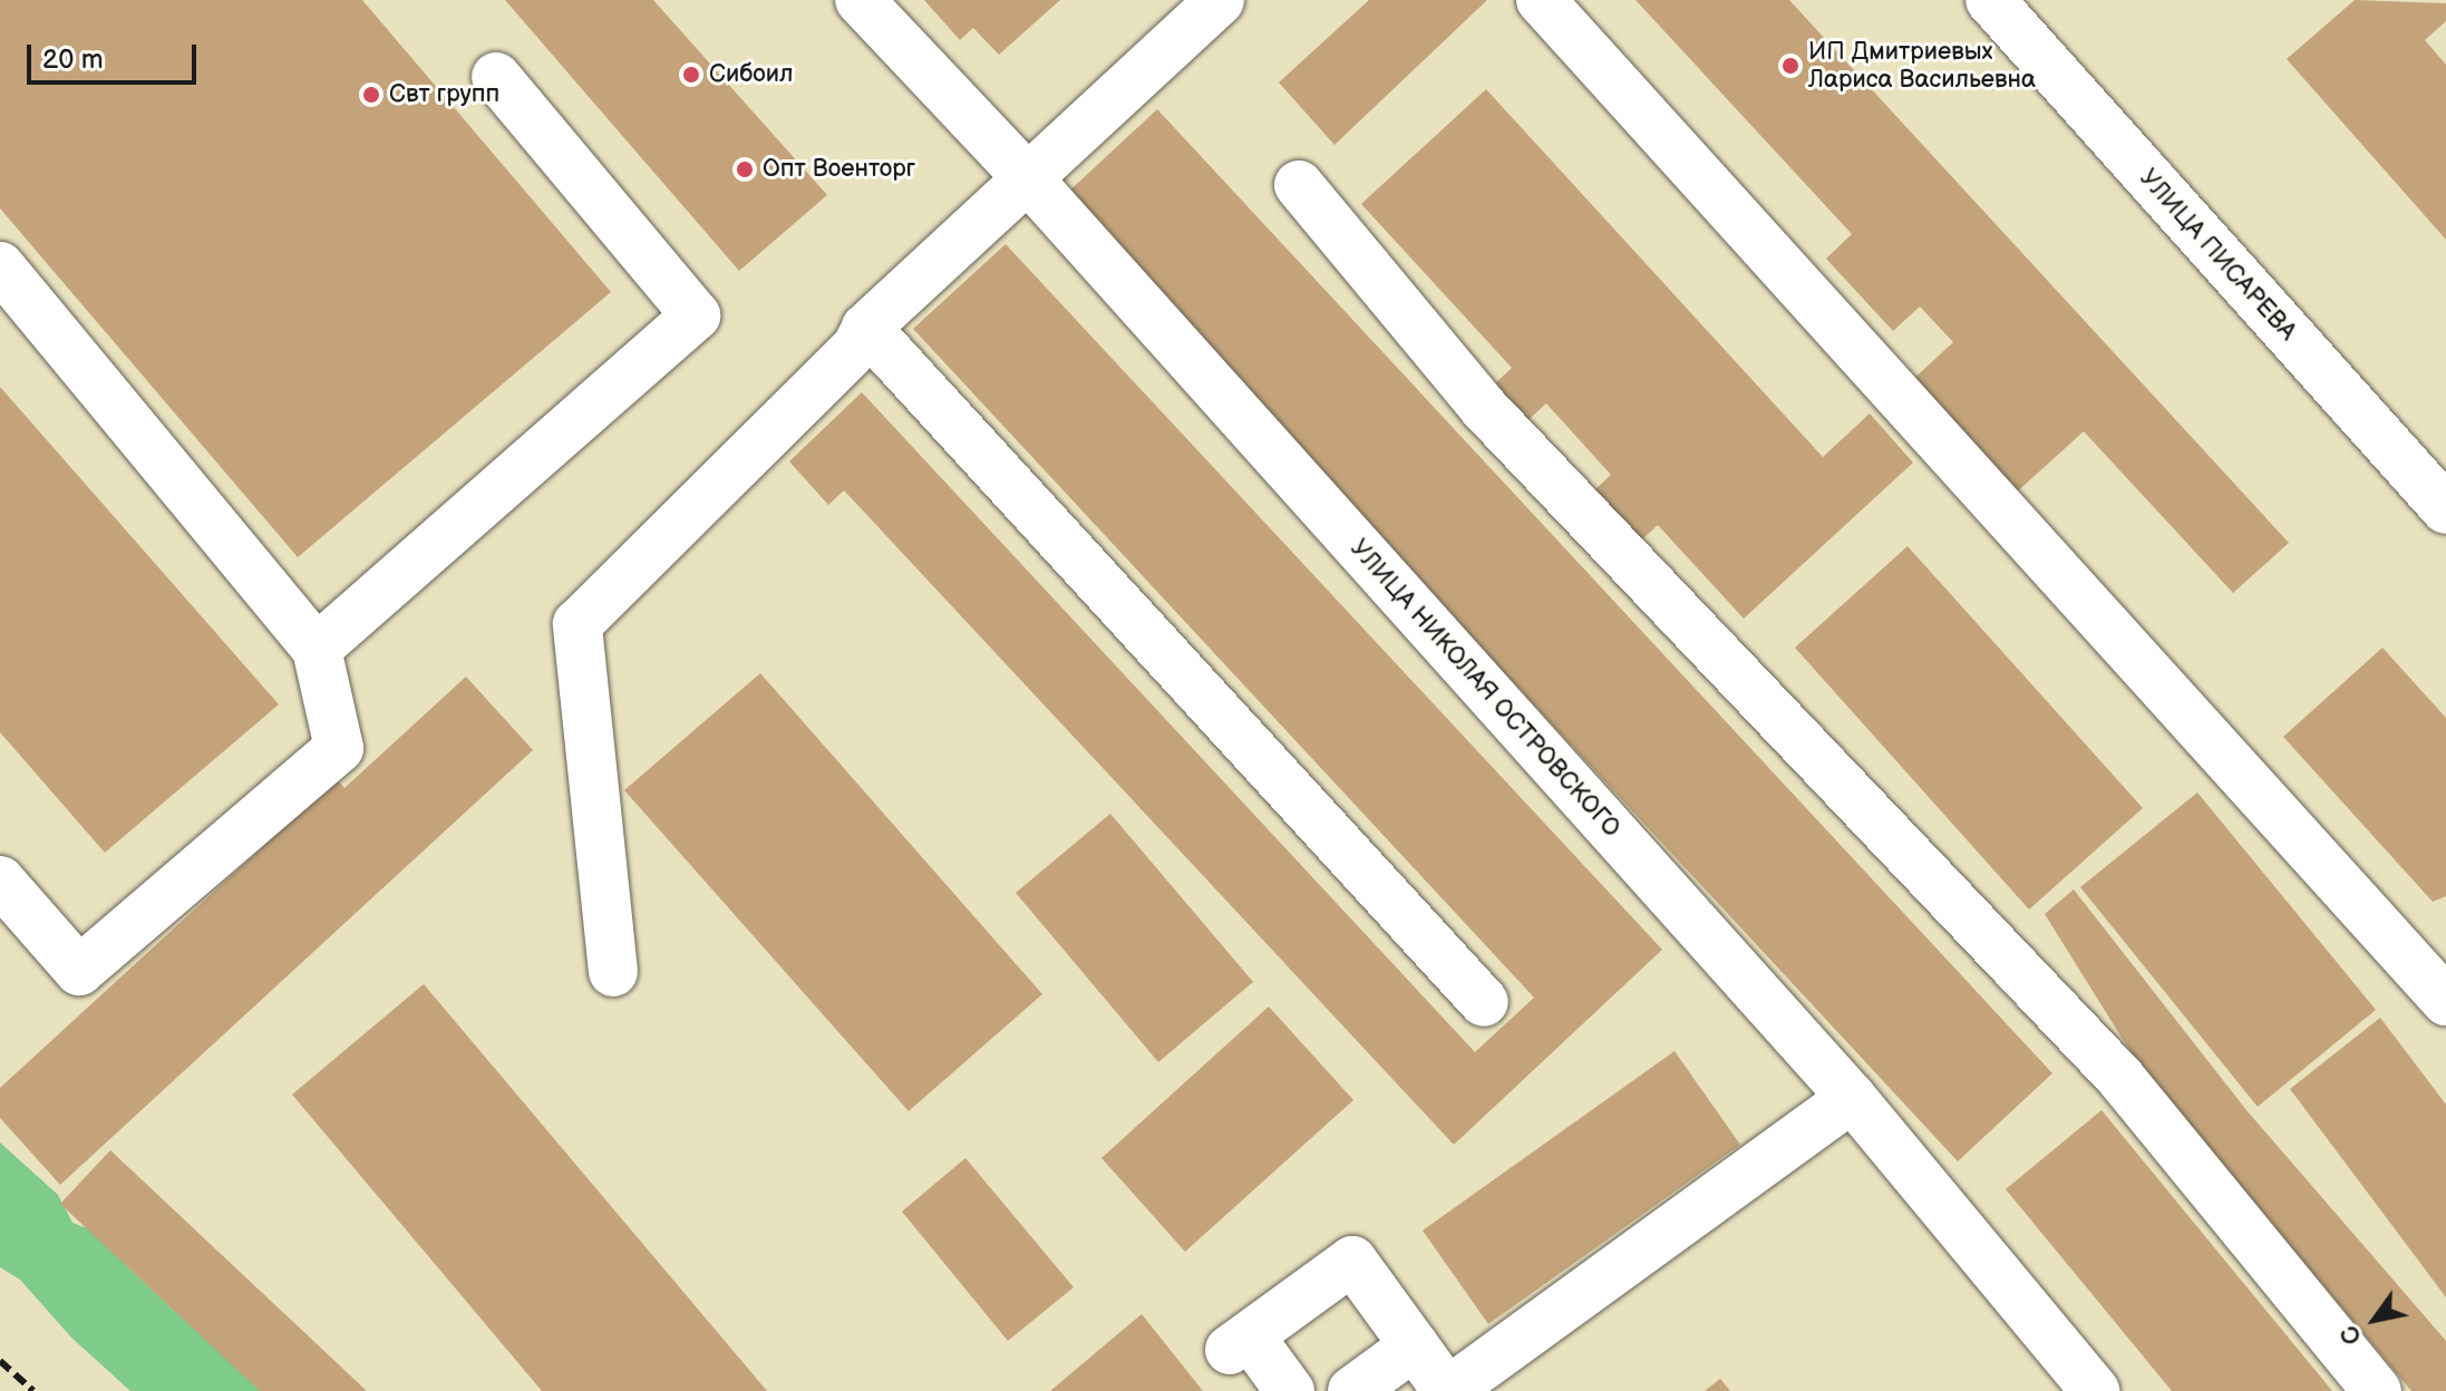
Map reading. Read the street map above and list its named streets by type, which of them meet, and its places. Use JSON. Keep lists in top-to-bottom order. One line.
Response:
{"streets":{"street":["УЛИЦА ПИСАРЕВА","УЛИЦА НИКОЛАЯ ОСТРОВСКОГО"]},"places":["ИП Дмитриевых Лариса Васильевна","Сибоил","Свт групп","Опт Военторг"],"scale_bar":"20 m","north":"bottom left"}
